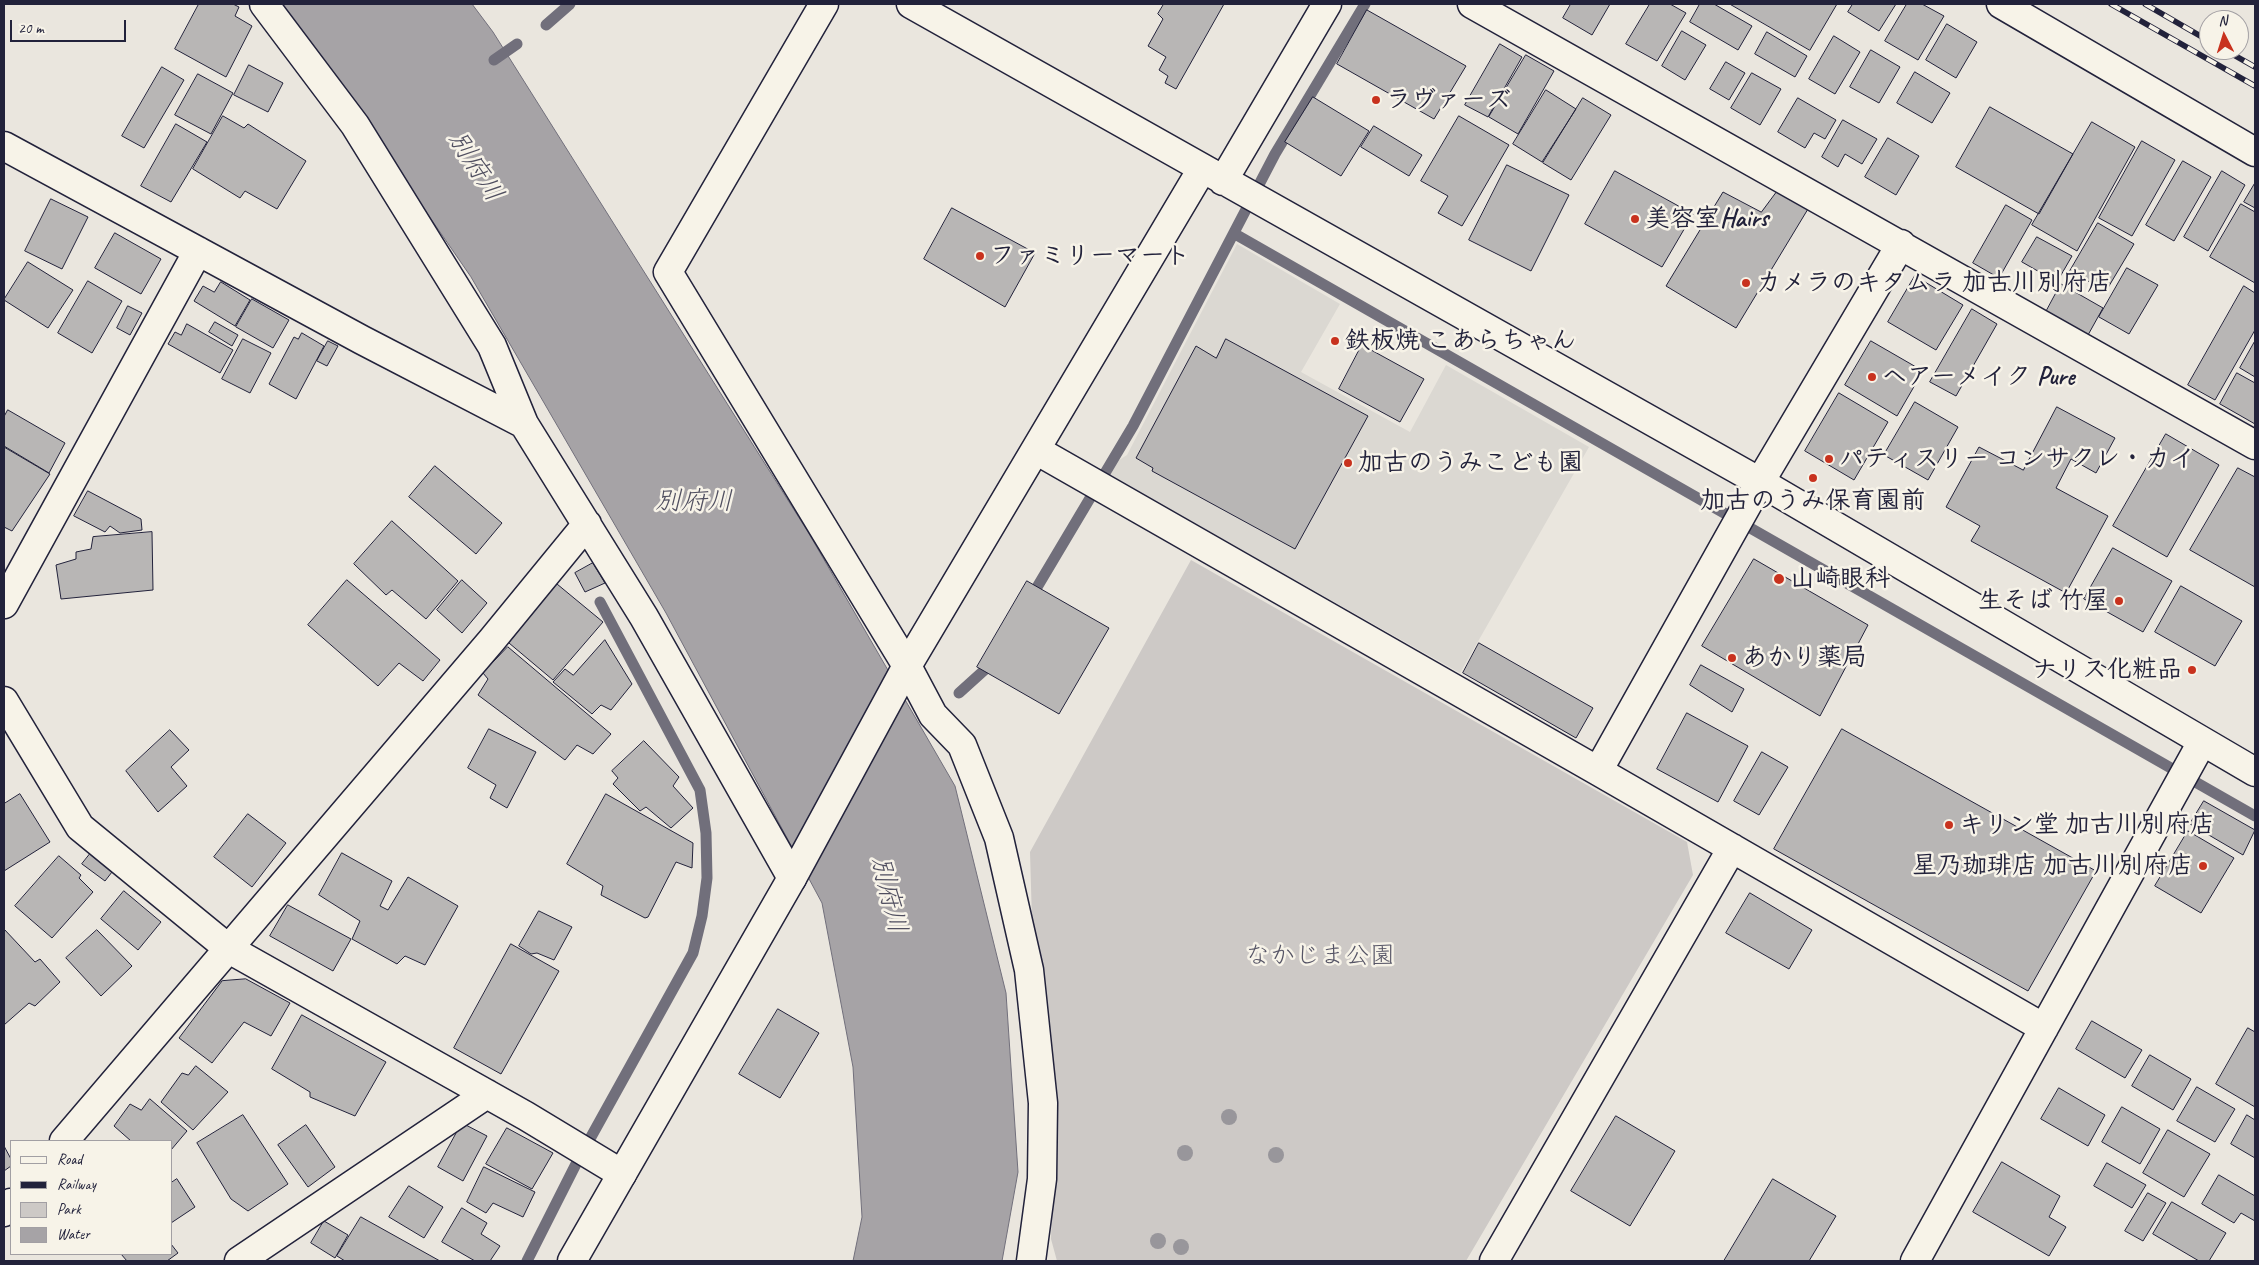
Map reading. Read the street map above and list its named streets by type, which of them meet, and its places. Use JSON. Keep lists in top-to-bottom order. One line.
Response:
{"water":["別府川"],"parks":["なかじま公園"],"places":["ラヴァーズ","美容室Hairs","ファミリーマート","カメラのキタムラ 加古川別府店","鉄板焼 こあらちゃん","ヘアーメイク Pure","パティスリー コンサクレ・カイ","加古のうみこども園","加古のうみ保育園前","山崎眼科","生そば 竹屋","あかり薬局","ナリス化粧品","キリン堂 加古川別府店","星乃珈琲店 加古川別府店"],"legend":["Road","Railway","Park","Water"],"scale_bar":"20 m","north":"top"}
